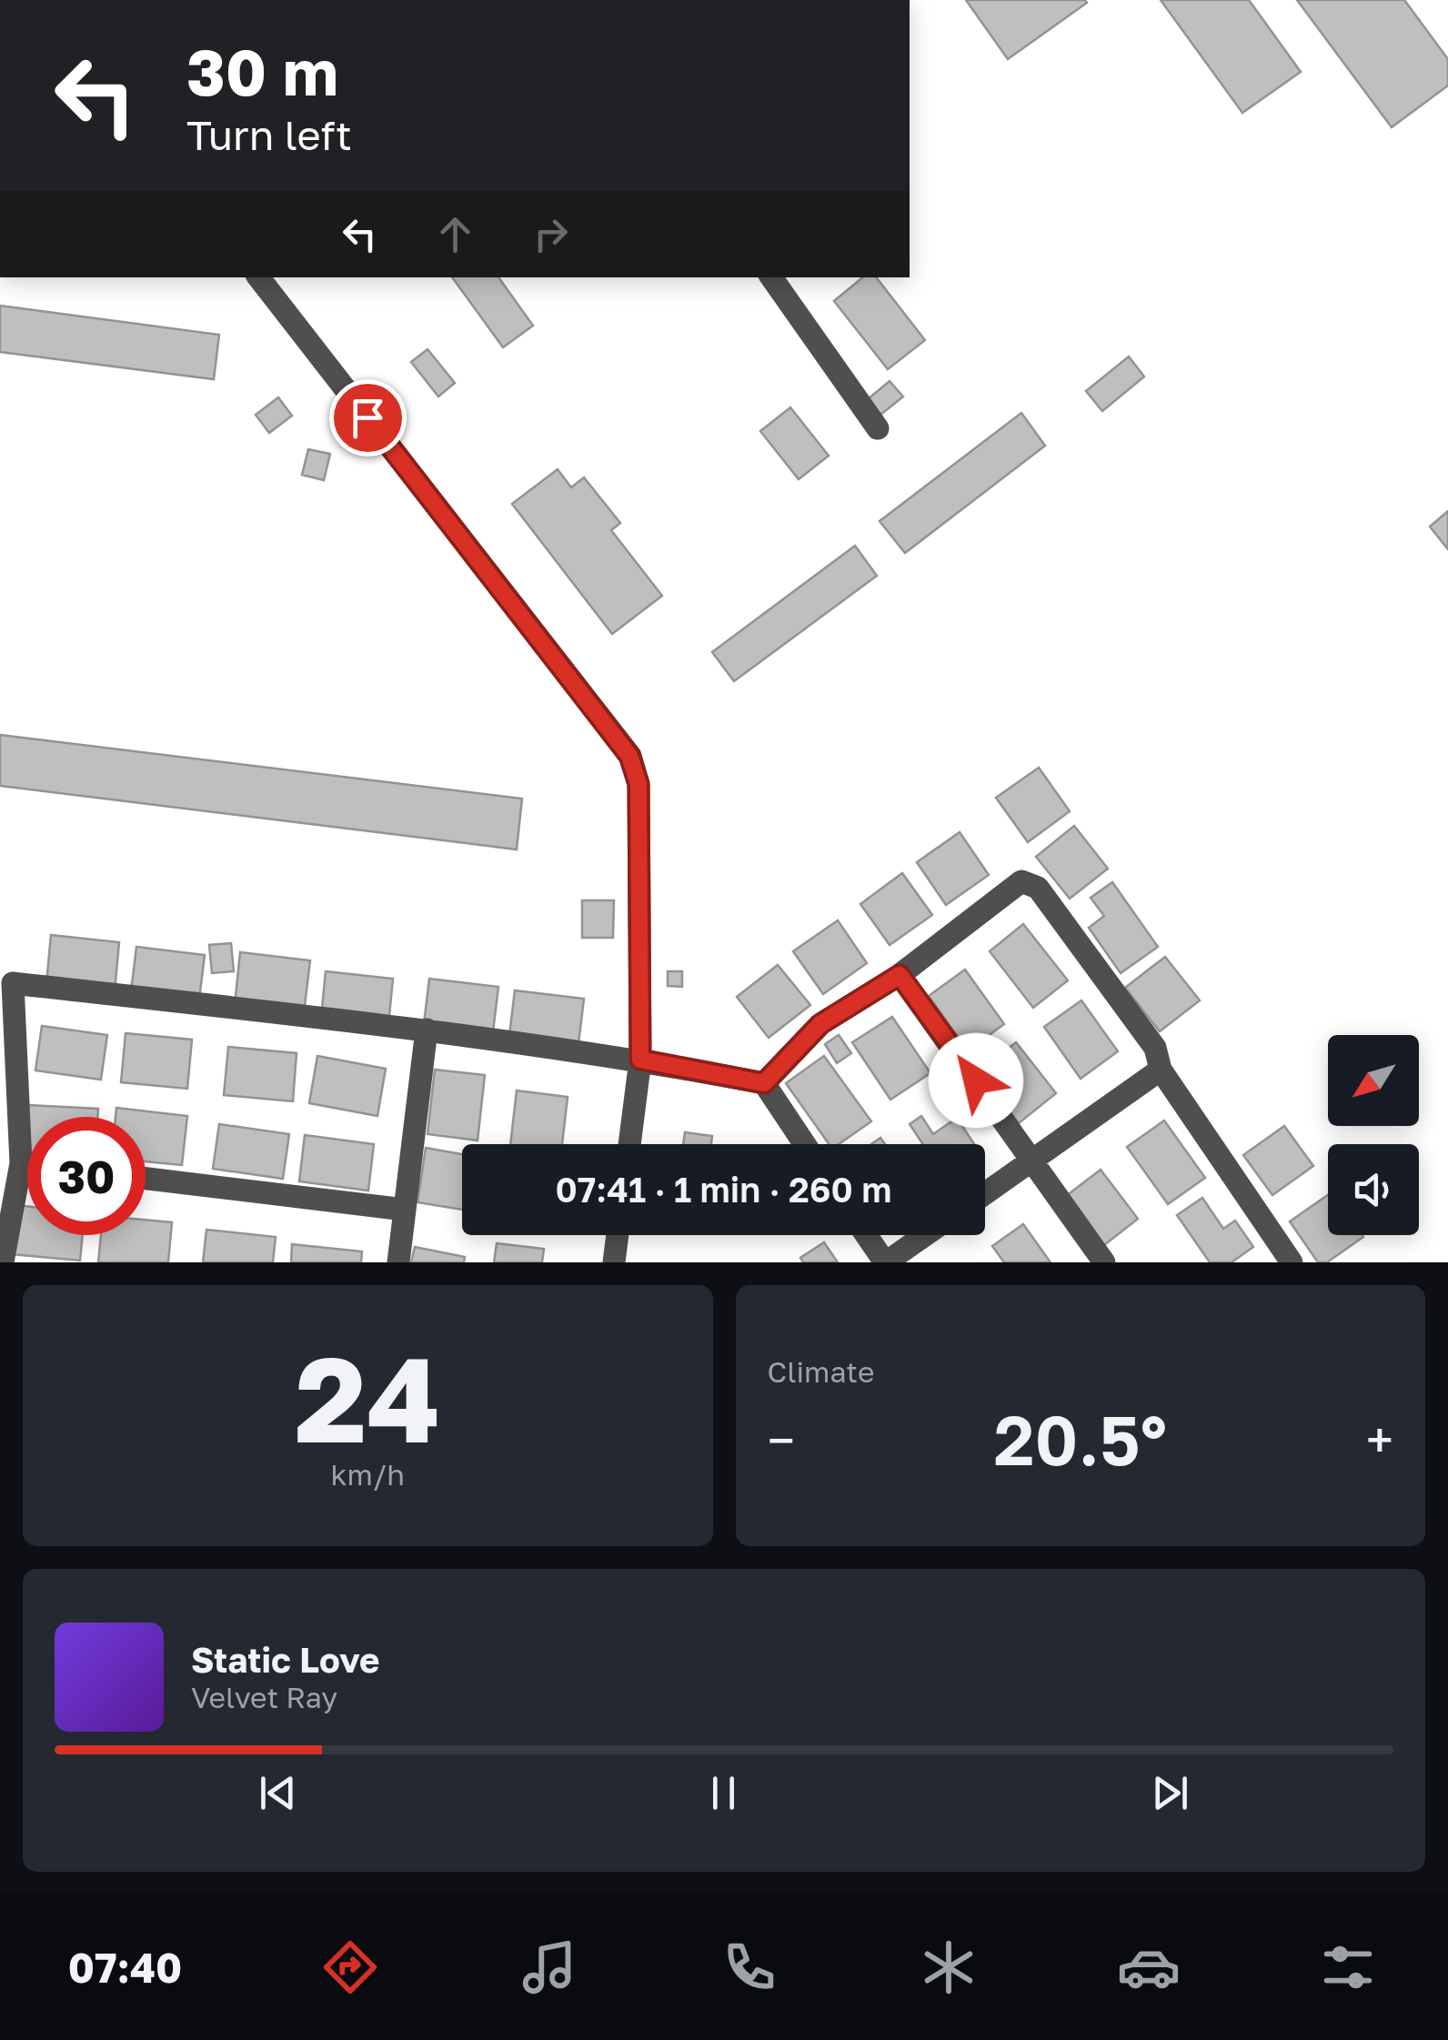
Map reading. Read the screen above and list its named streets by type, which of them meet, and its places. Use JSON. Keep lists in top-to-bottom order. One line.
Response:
{"north":"bottom left","page":{"turn":["30 m","Turn left"],"limit":"30","trip":"07:41 · 1 min · 260 m","tile":[["24","km/h"],"Climate"],"heat":["−","20.5°","+"],"song":["Static Love","Velvet Ray"],"tabs":"07:40"}}
